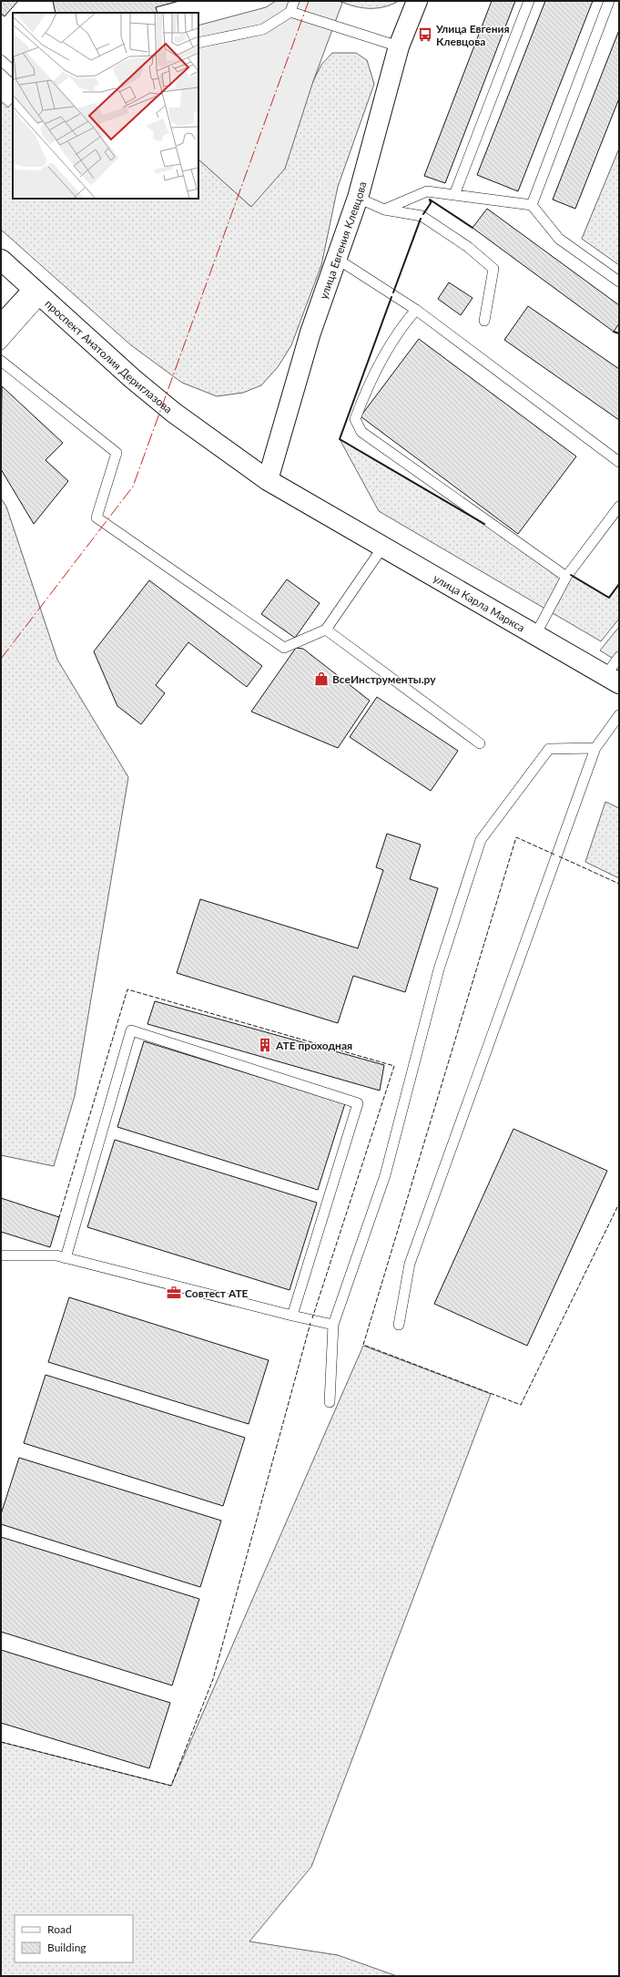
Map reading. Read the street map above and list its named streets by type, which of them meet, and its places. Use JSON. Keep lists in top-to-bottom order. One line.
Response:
{"streets":{"main road":["улица Евгения Клевцова","проспект Анатолия Дериглазова","улица Карла Маркса"]},"crossings":[["улица Евгения Клевцова","проспект Анатолия Дериглазова"],["улица Евгения Клевцова","улица Карла Маркса"],["проспект Анатолия Дериглазова","улица Карла Маркса"]],"places":{"bus stop":["Улица Евгения Клевцова"],"shop":["ВсеИнструменты.ру"],"building":["АТЕ проходная"],"office":["Совтест АТЕ"]},"legend":["Road","Building"]}
